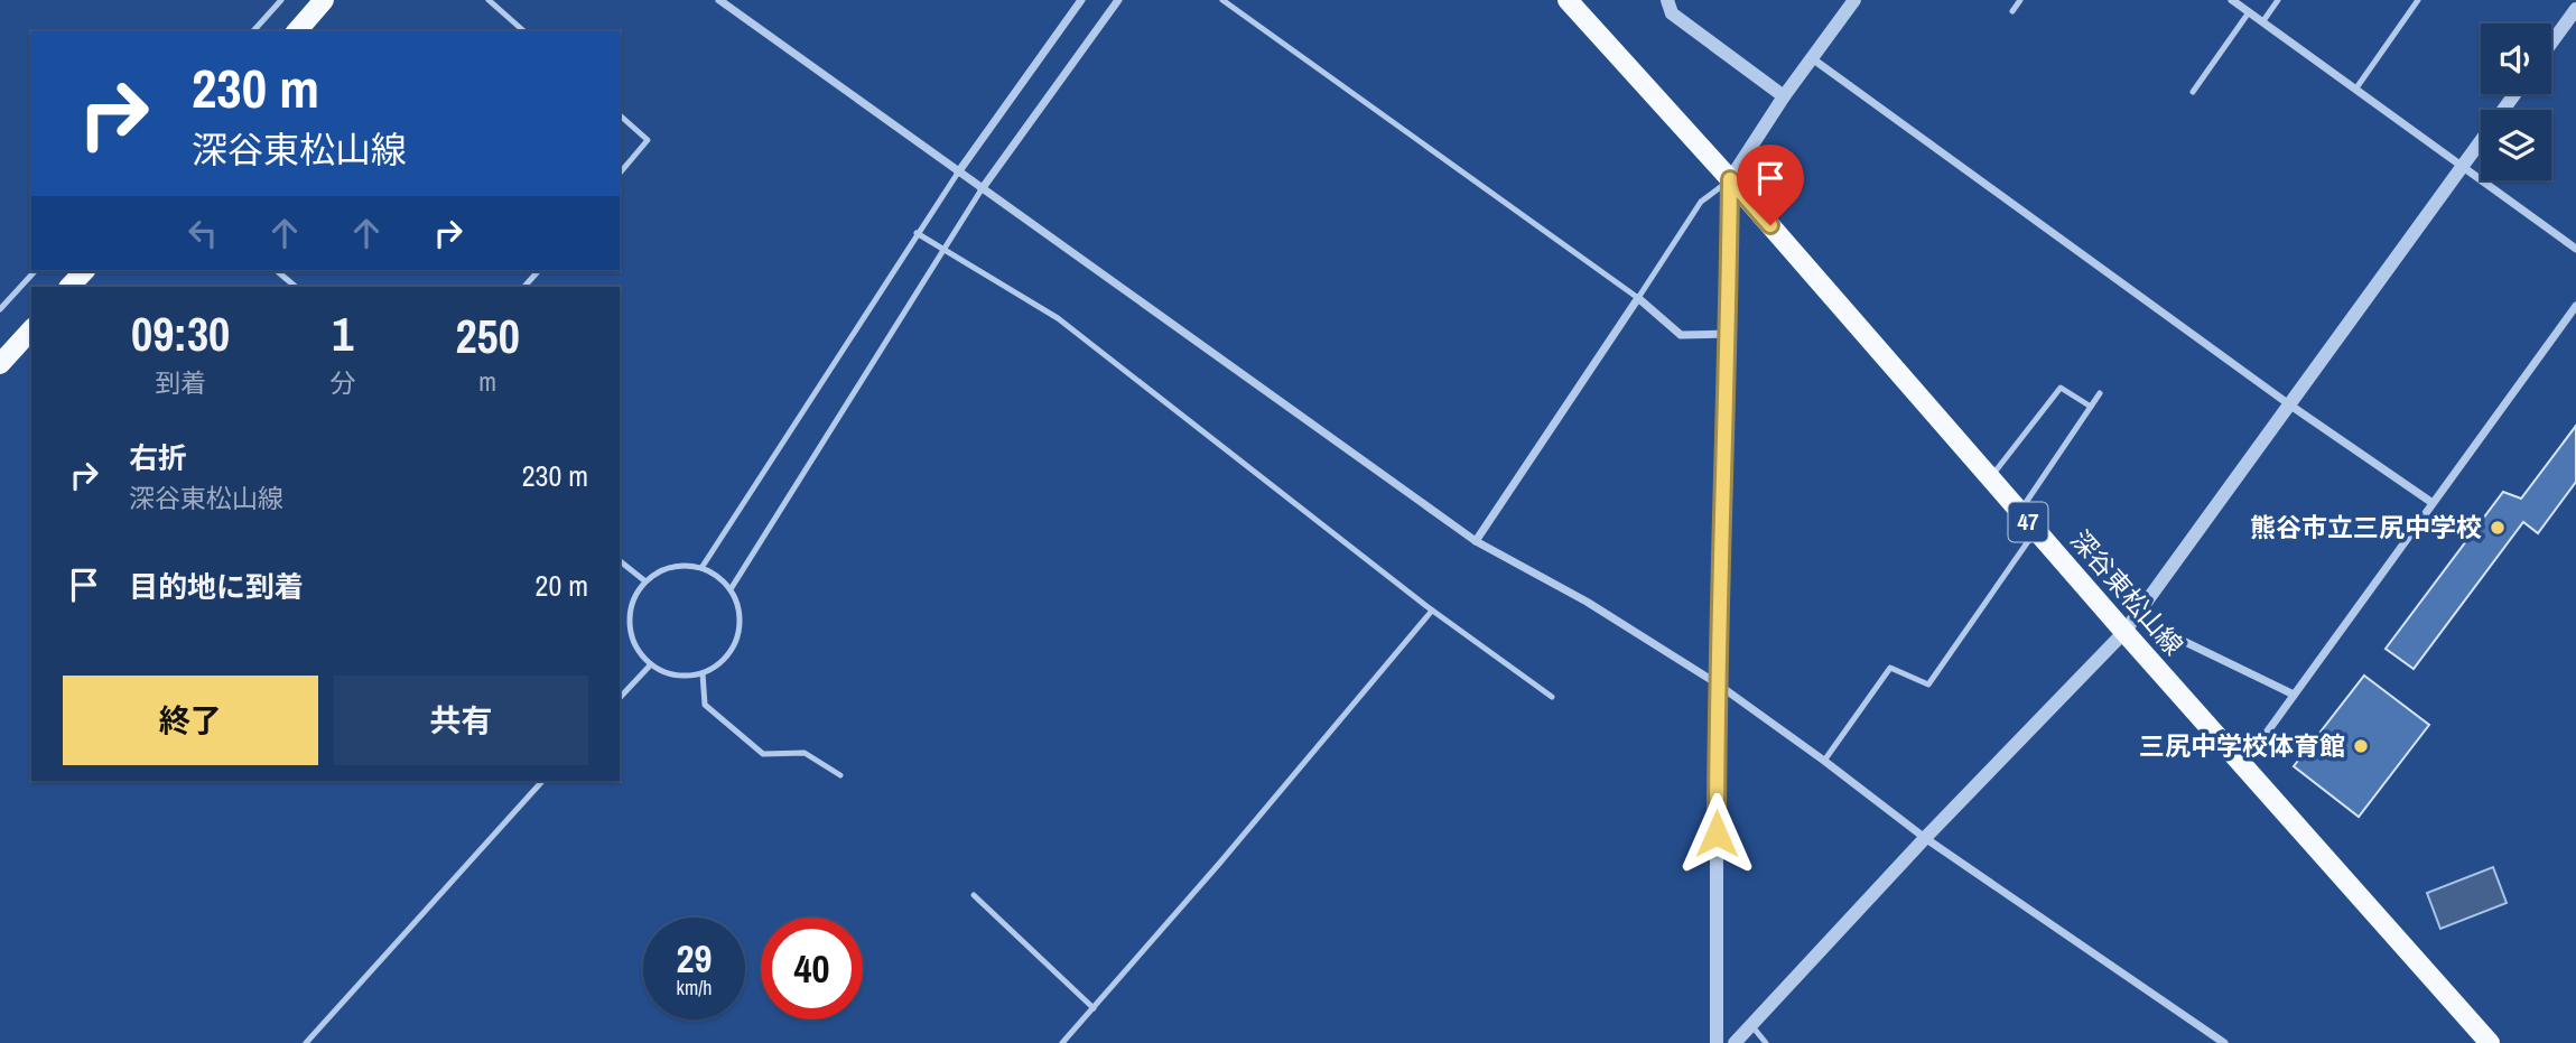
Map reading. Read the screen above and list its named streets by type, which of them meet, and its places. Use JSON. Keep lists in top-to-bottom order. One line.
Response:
{"streets":{"main road":["47","深谷東松山線"]},"places":["熊谷市立三尻中学校","三尻中学校体育館"],"page":{"turn":["230 m","深谷東松山線"],"eta":["09:30","到着","1","分","250","m"],"list":[{"name":"右折","note":"深谷東松山線","value":"230 m"},{"name":"目的地に到着","value":"20 m"}],"buttons":["終了","共有"],"speed":"29 km/h","limit":"40"}}
